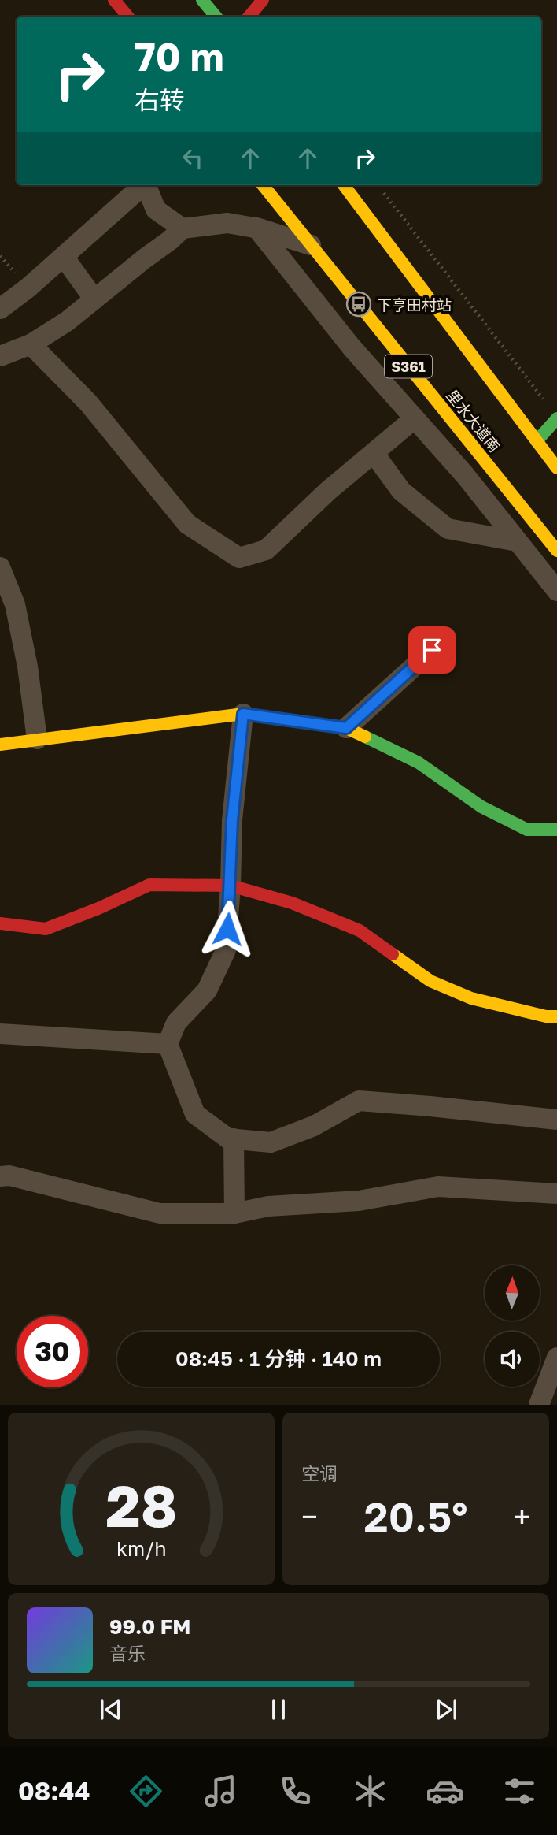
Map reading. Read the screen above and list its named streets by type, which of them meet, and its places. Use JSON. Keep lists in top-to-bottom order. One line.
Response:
{"streets":{"street":["S361","里水大道南"]},"places":{"bus stop":["下亨田村站"]},"north":"top","page":{"turn":["70 m","右转"],"limit":"30","trip":"08:45 · 1 分钟 · 140 m","tile":"空调","heat":["−","20.5°","+"],"song":["99.0 FM","音乐"],"tabs":"08:44","gauge":["28","km/h"]}}
